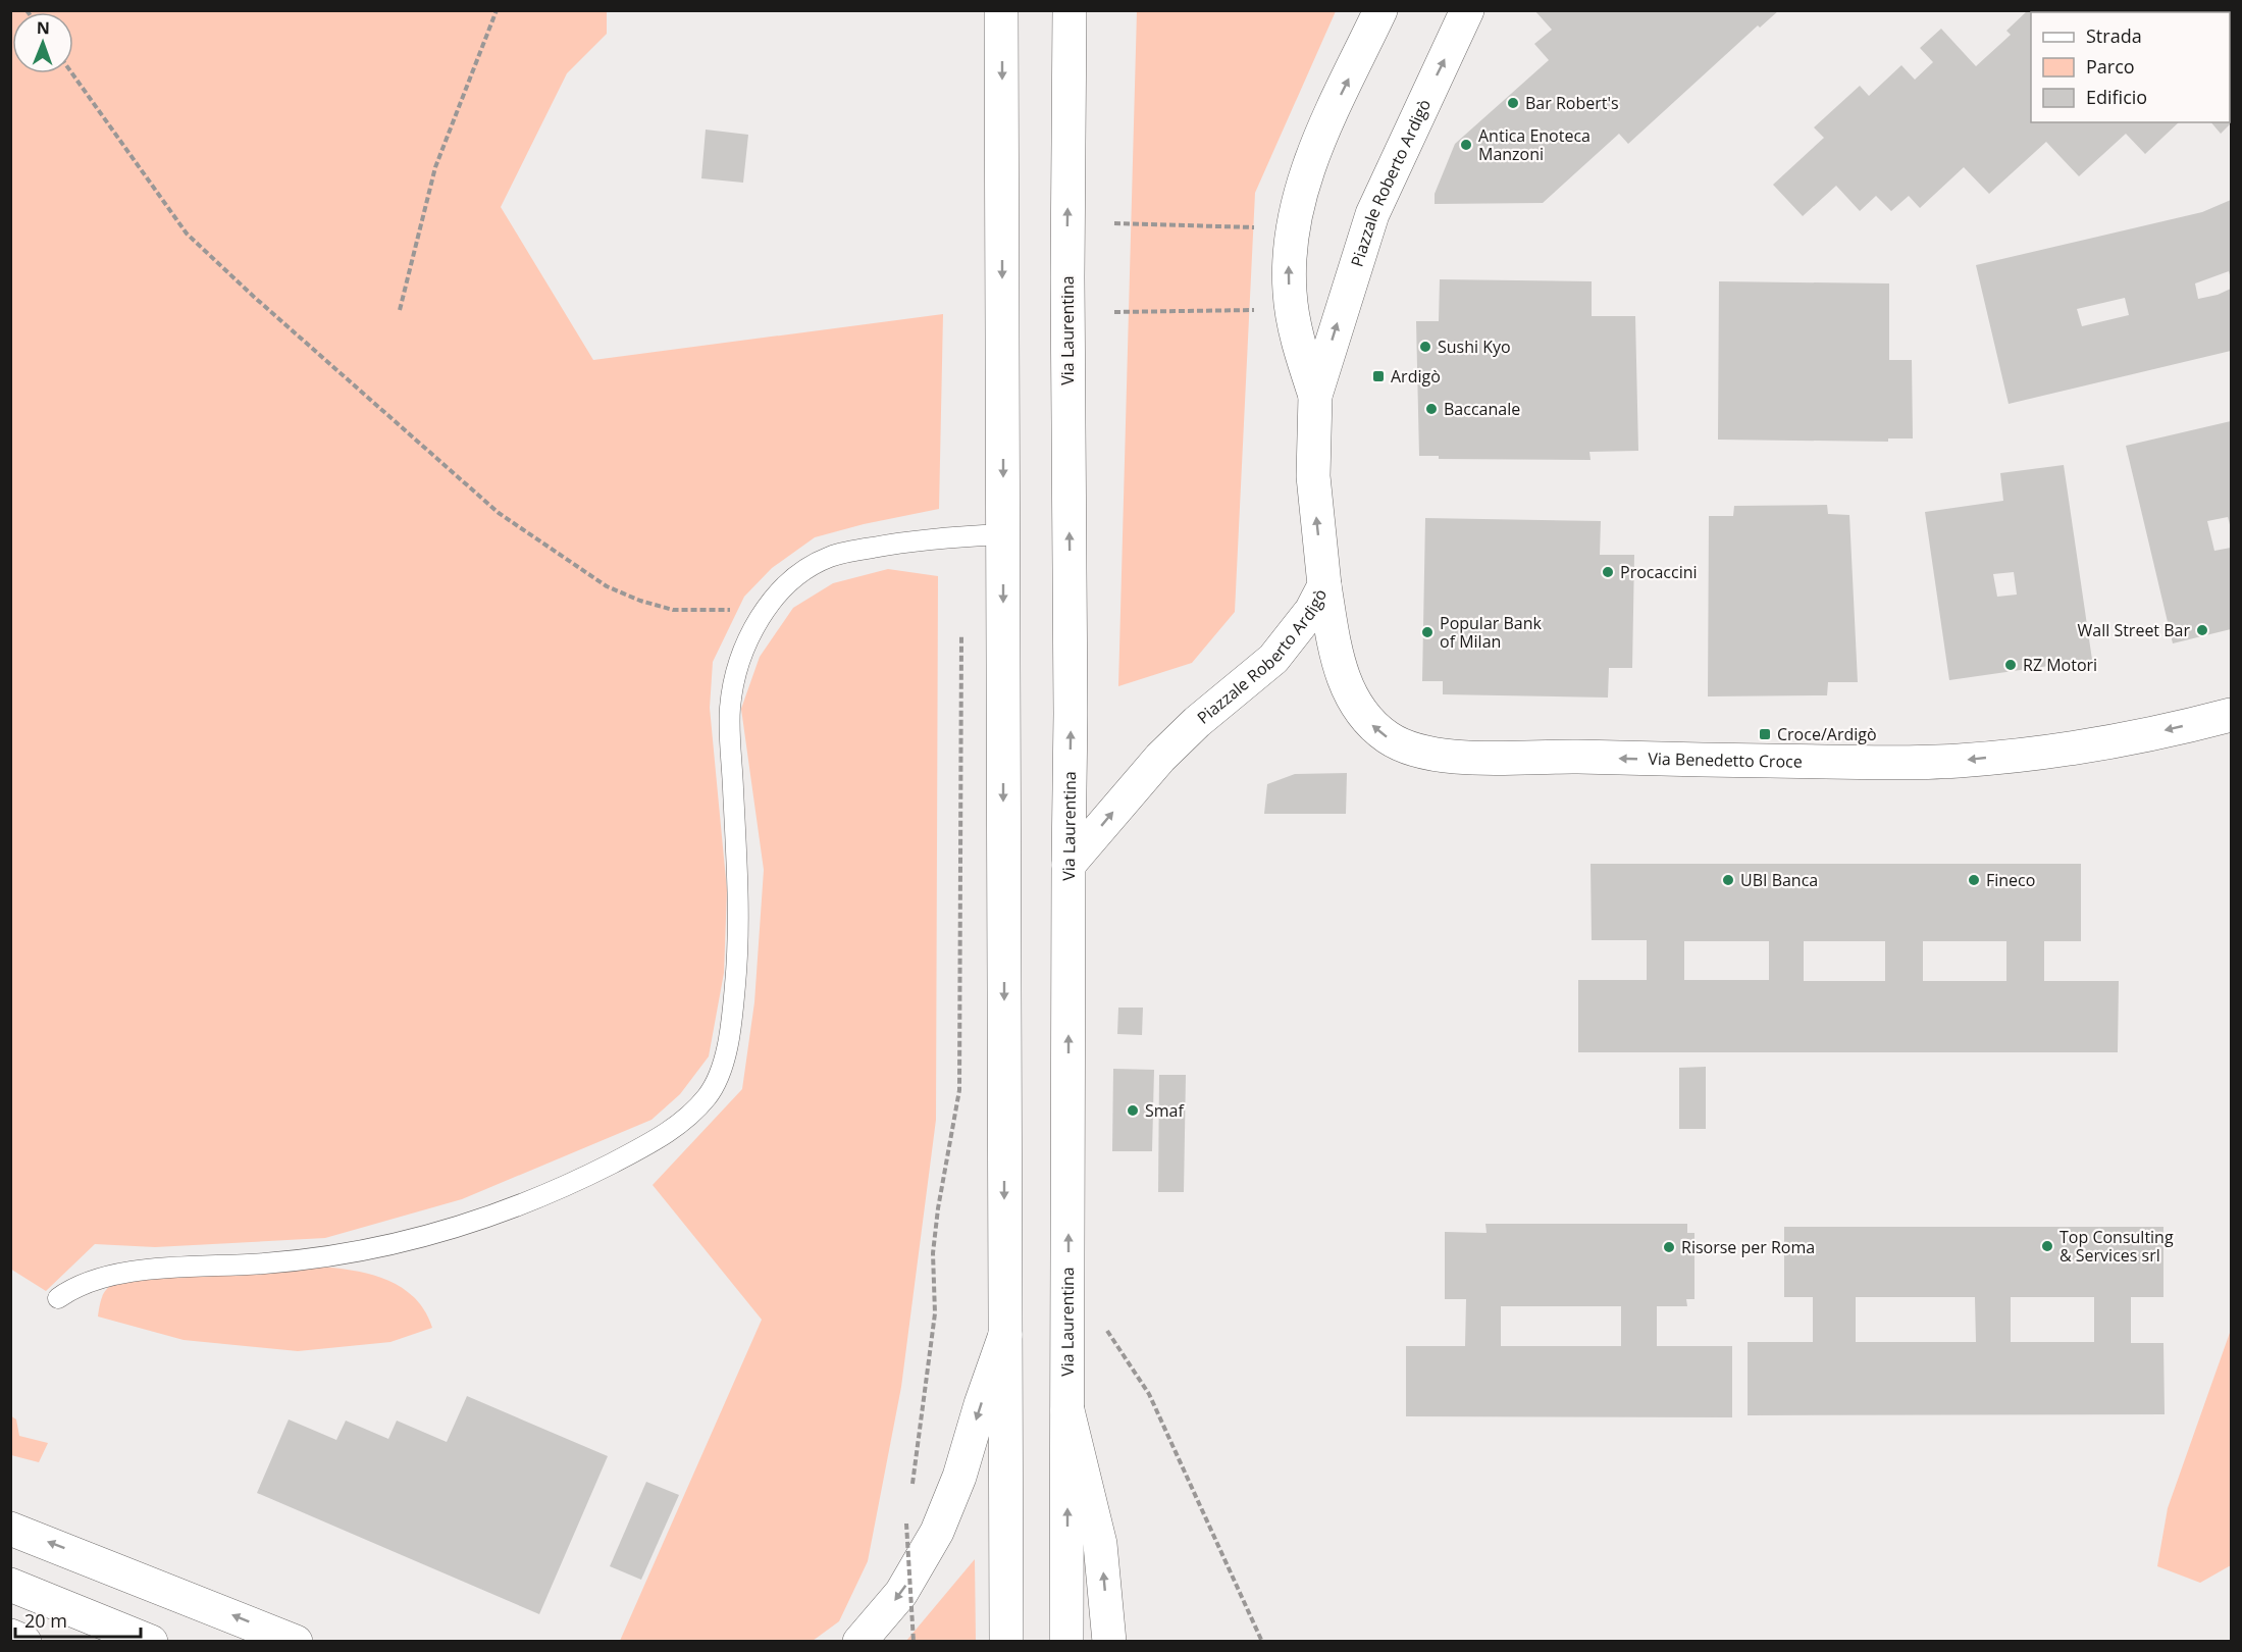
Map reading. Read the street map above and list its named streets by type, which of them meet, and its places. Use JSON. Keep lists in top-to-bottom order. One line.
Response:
{"streets":{"main road":["Piazzale Roberto Ardigò","Via Laurentina","Via Benedetto Croce"]},"crossings":[["Piazzale Roberto Ardigò","Via Laurentina"],["Piazzale Roberto Ardigò","Via Benedetto Croce"]],"one_way":["Via Benedetto Croce"],"places":{"other":["Bar Robert's","Antica Enoteca Manzoni","Sushi Kyo","Baccanale","Procaccini","Wall Street Bar","Popular Bank of Milan","RZ Motori","UBI Banca","Fineco","Smaf","Top Consulting & Services srl","Risorse per Roma"],"transit":["Ardigò","Croce/Ardigò"]},"legend":["Strada","Parco","Edificio"],"scale_bar":"20 m","north":"top"}
